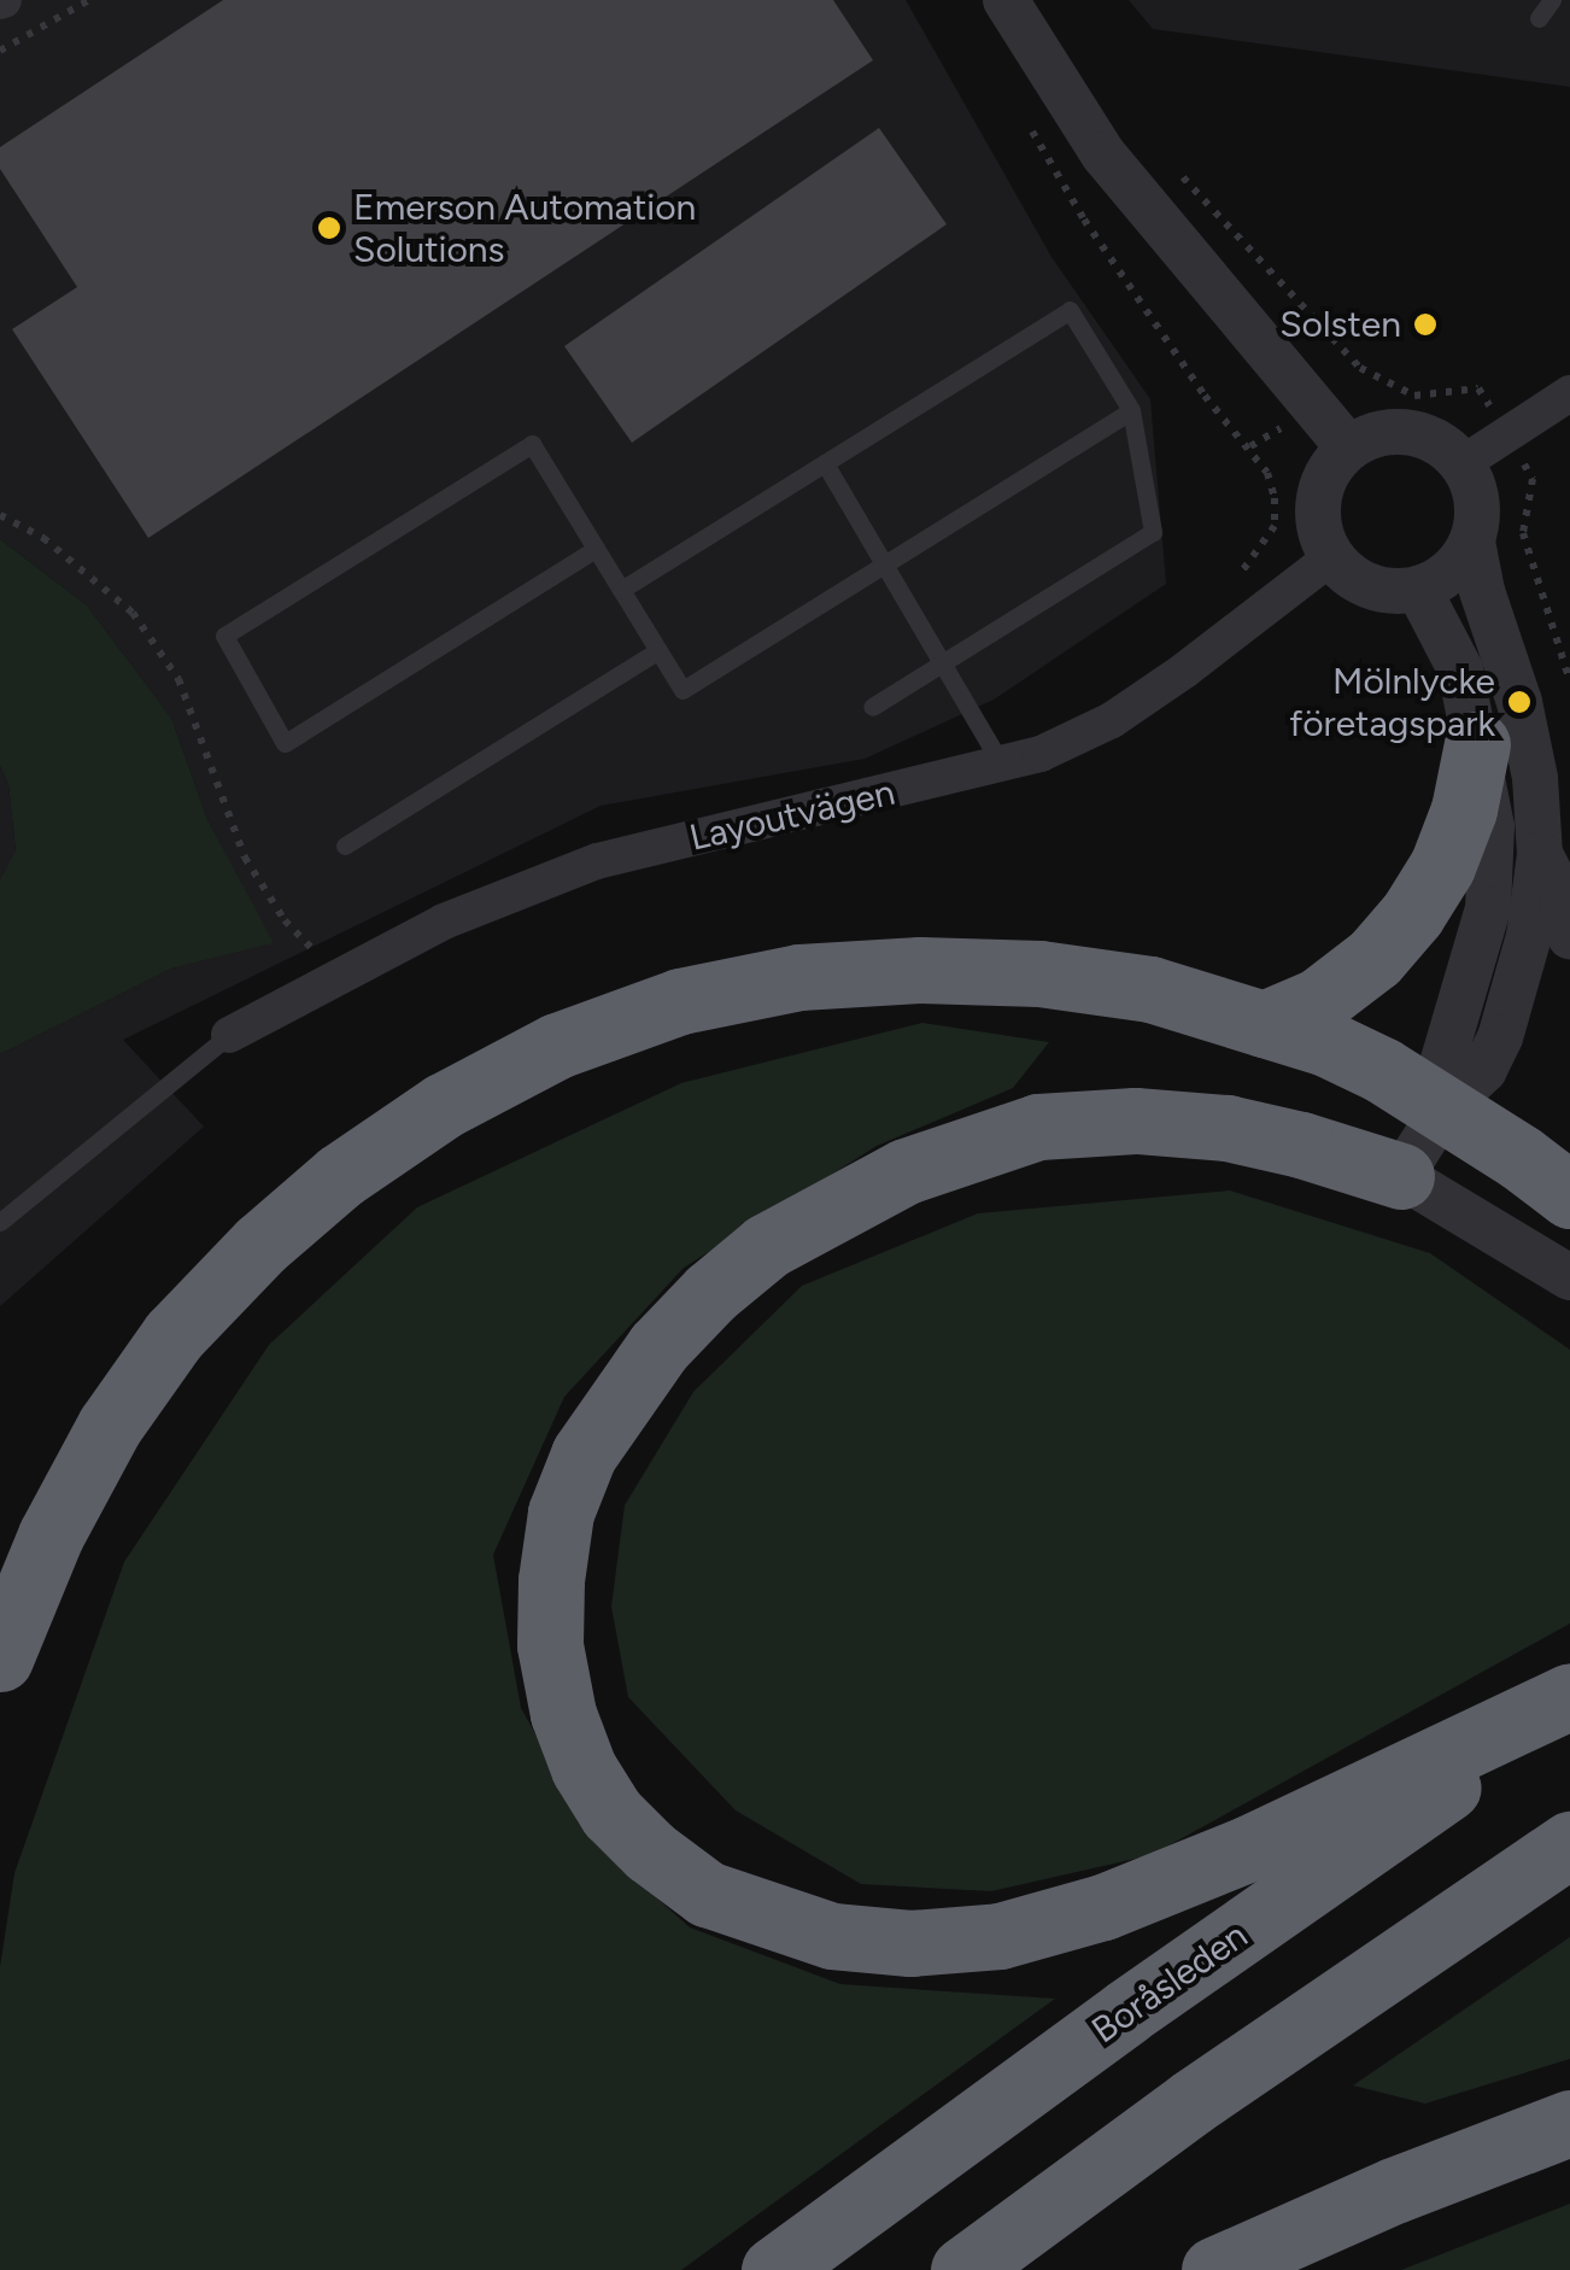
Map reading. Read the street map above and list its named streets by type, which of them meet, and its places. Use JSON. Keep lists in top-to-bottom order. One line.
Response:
{"streets":{"highway":["Boråsleden"],"street":["Layoutvägen"]},"places":["Emerson Automation Solutions","Solsten","Mölnlycke företagspark"]}
